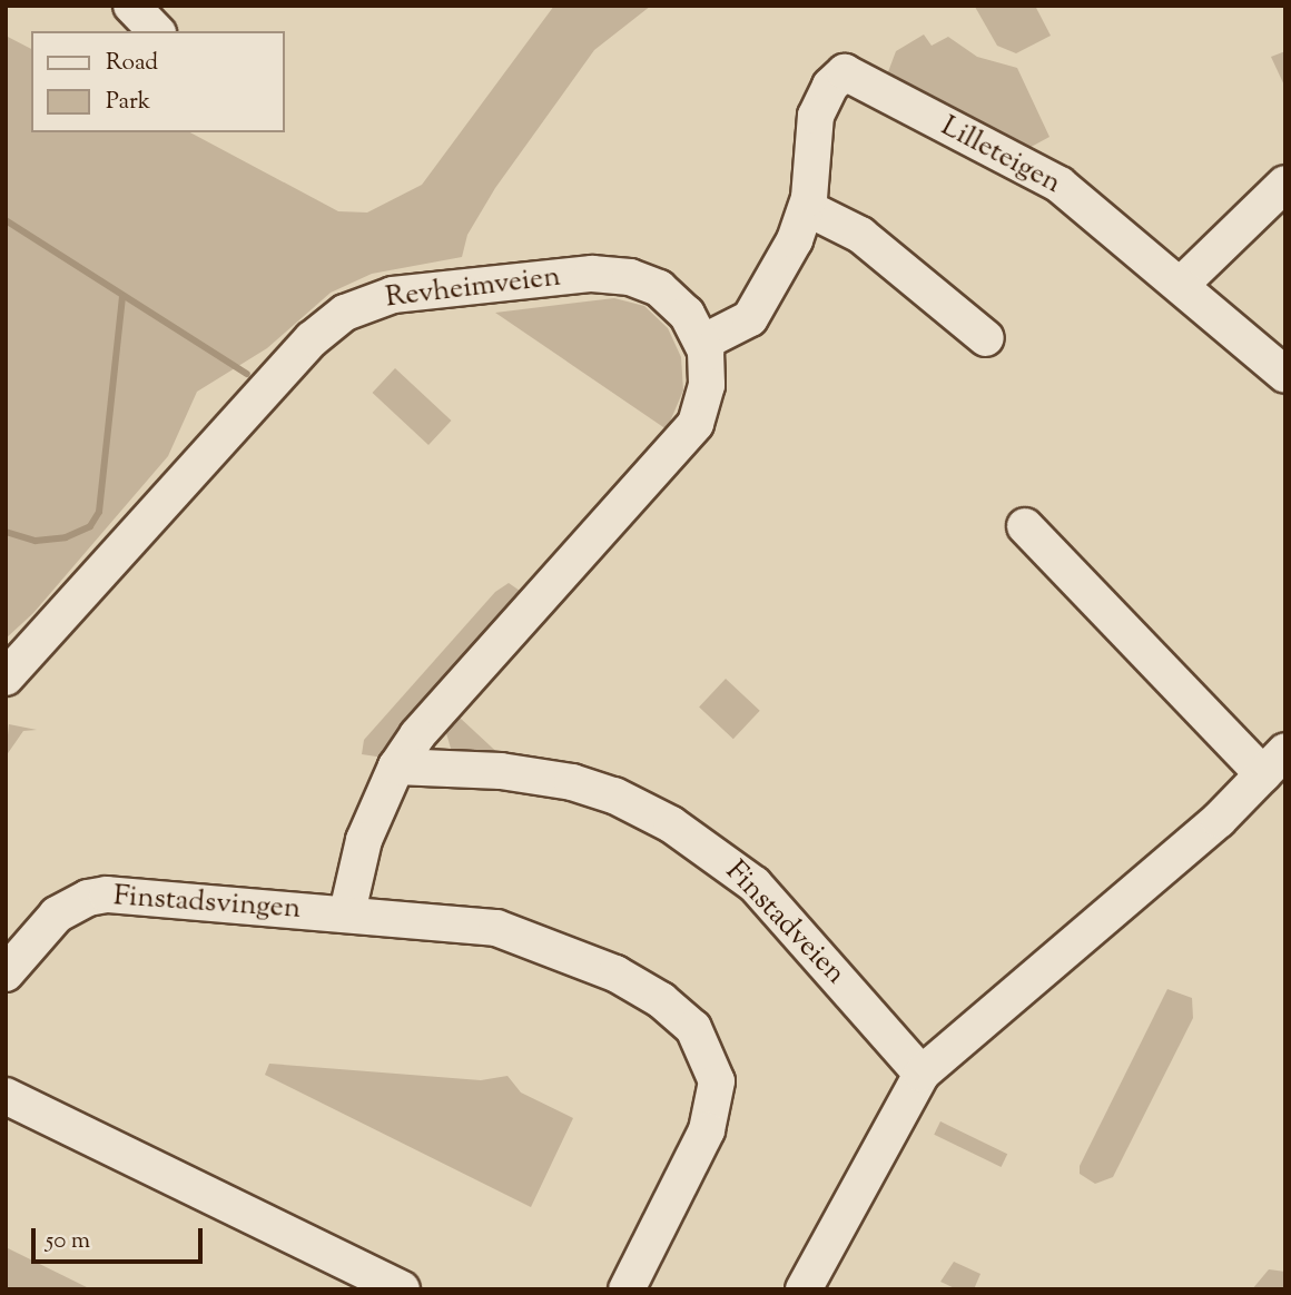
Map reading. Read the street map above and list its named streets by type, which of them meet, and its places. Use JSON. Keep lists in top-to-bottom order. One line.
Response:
{"streets":{"street":["Lilleteigen","Revheimveien","Finstadsvingen","Finstadveien"]},"crossings":[["Revheimveien","Finstadveien"]],"legend":["Road","Park"],"scale_bar":"50 m"}
